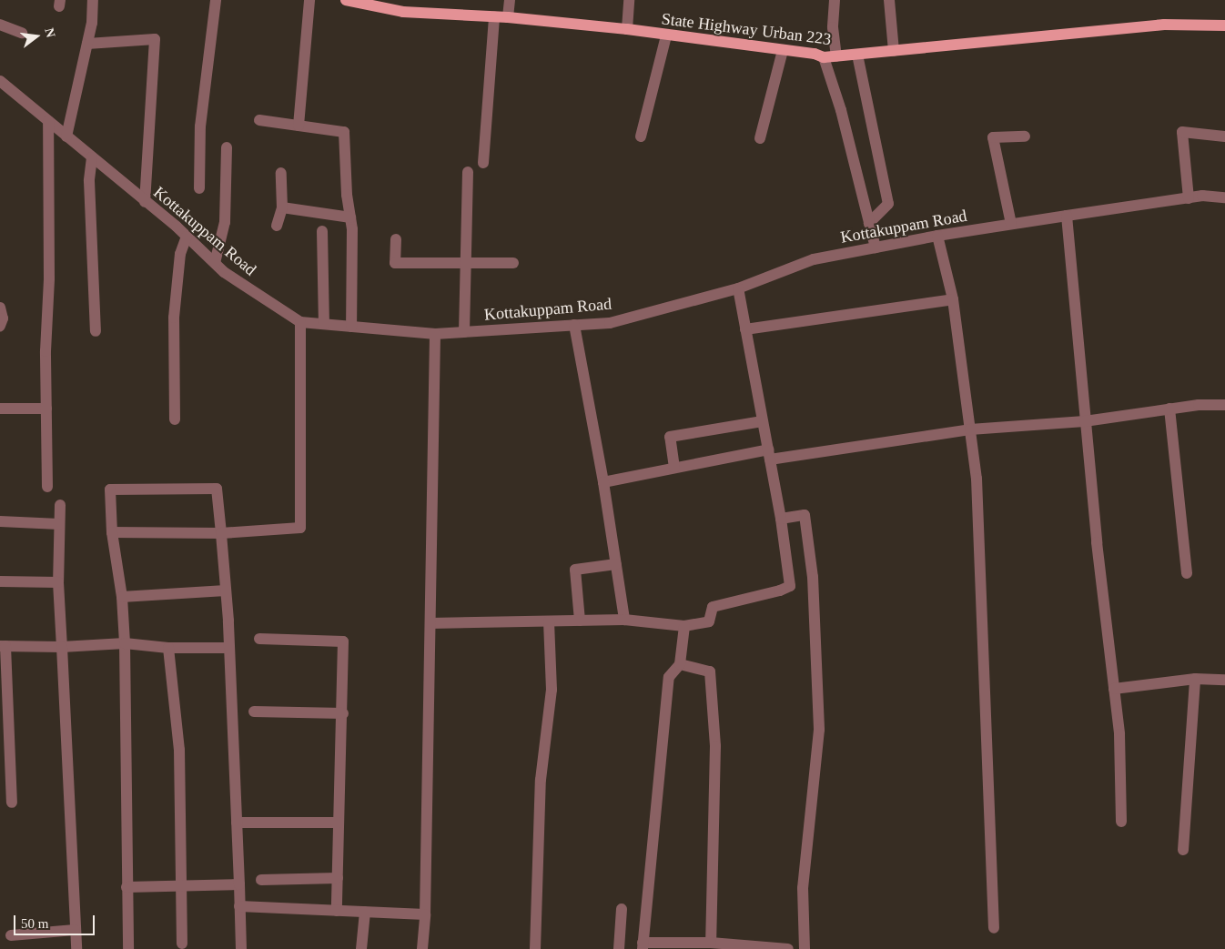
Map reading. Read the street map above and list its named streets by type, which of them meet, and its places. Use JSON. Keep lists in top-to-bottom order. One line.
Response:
{"streets":{"main road":["State Highway Urban 223"],"street":["Kottakuppam Road"]},"scale_bar":"50 m","north":"right"}
